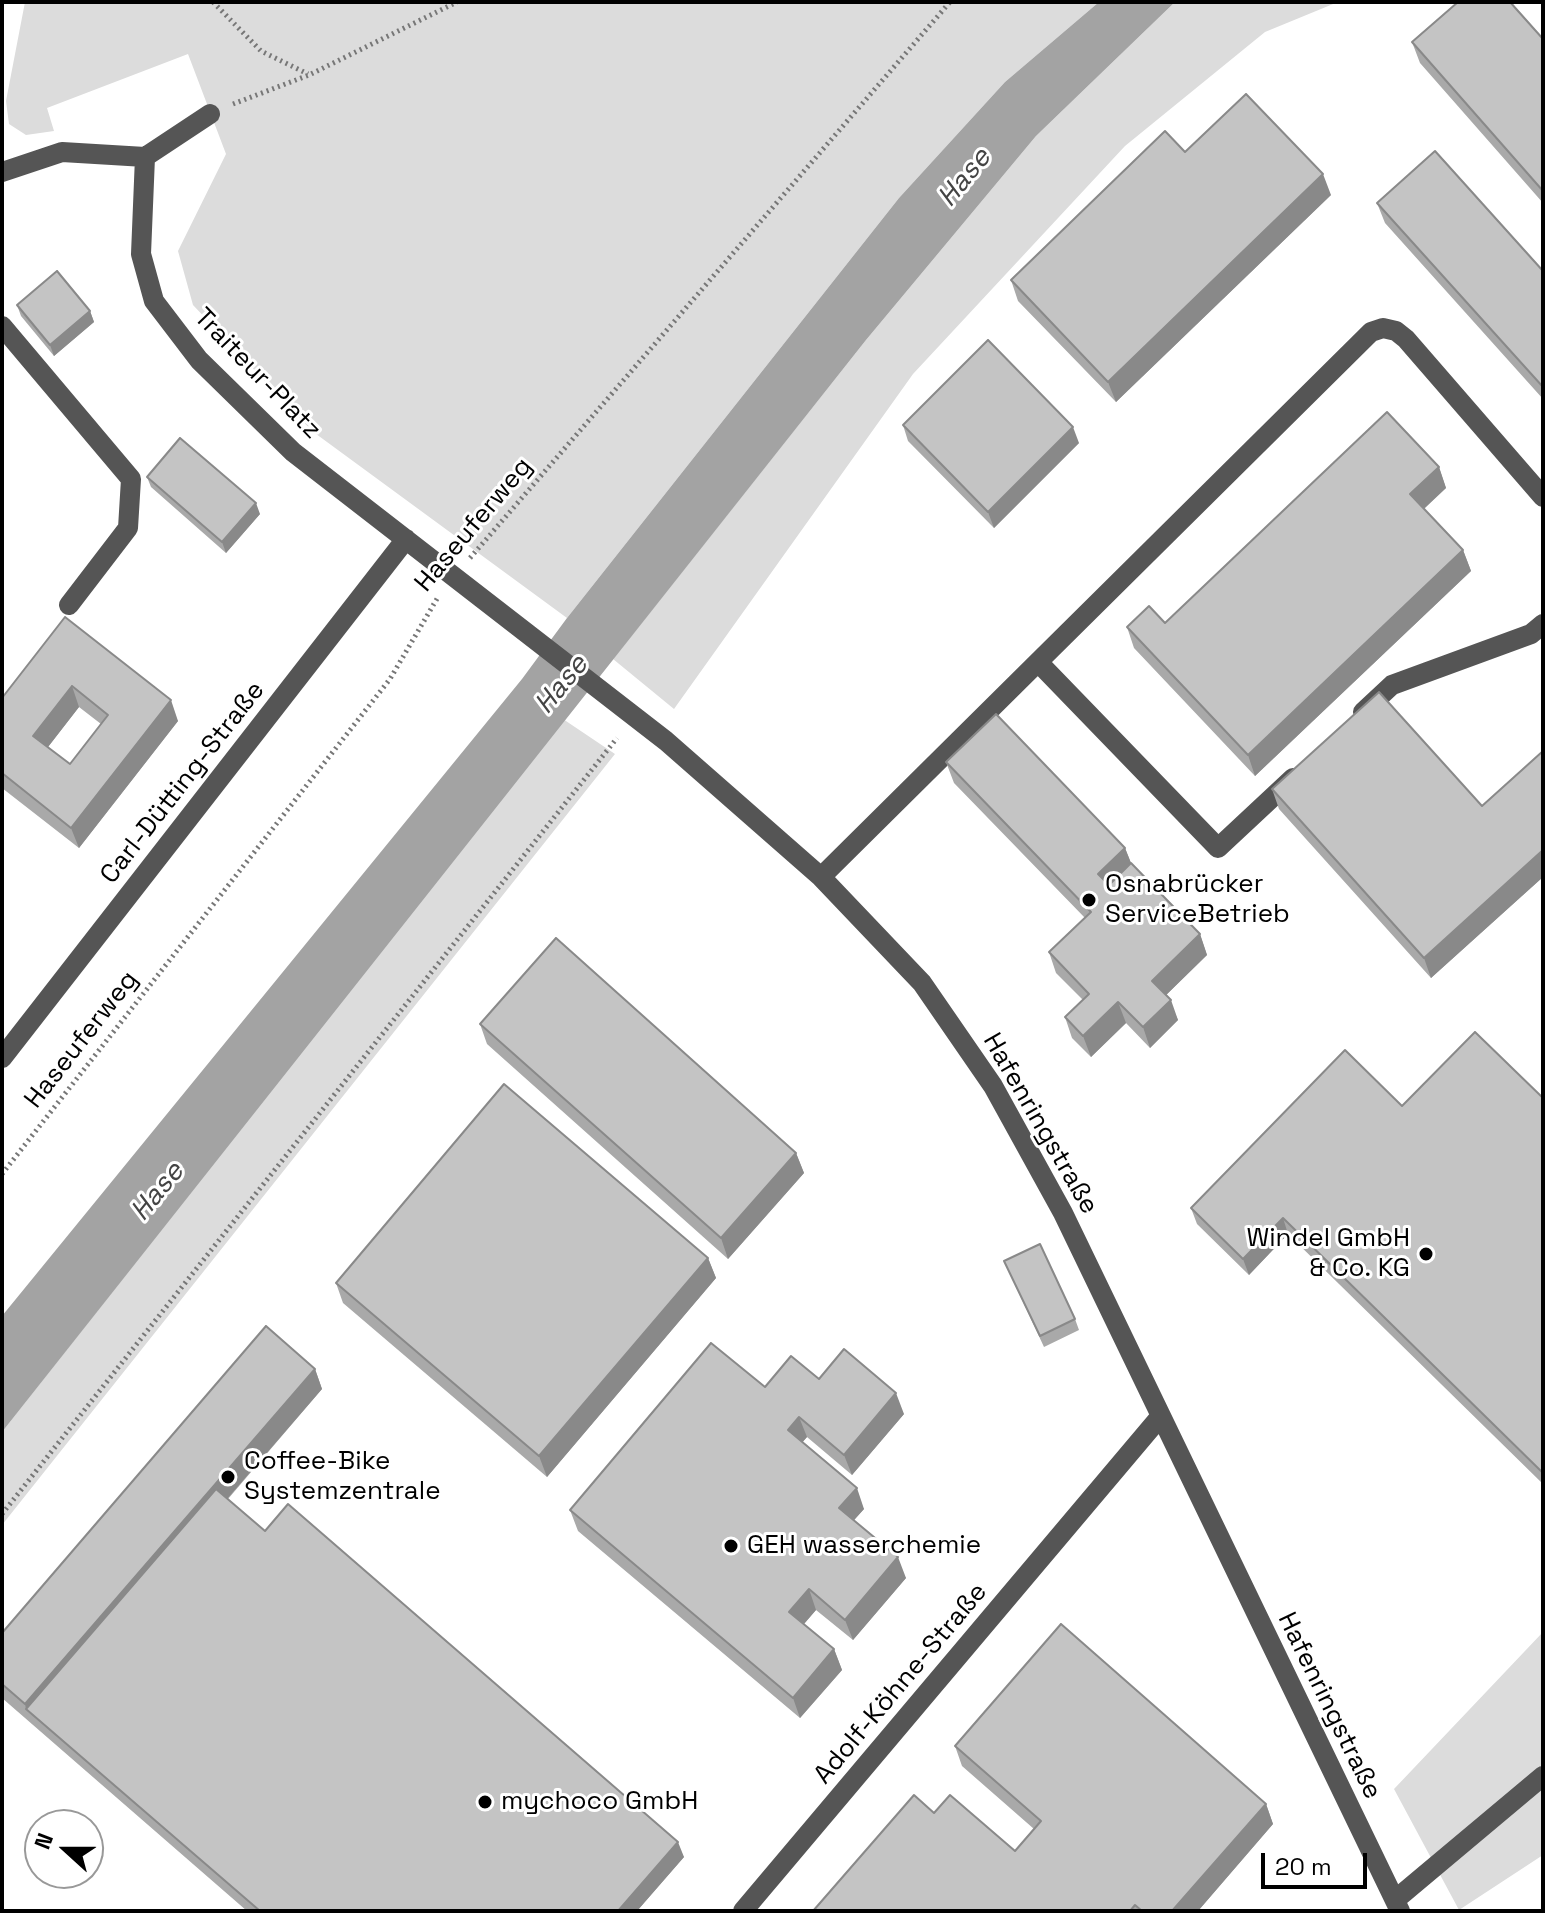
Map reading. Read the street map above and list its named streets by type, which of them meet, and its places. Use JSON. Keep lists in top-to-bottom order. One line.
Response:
{"streets":{"street":["Traiteur-Platz","Carl-Dütting-Straße","Hafenringstraße","Adolf-Köhne-Straße"],"path":["Haseuferweg"]},"crossings":[["Traiteur-Platz","Carl-Dütting-Straße"],["Traiteur-Platz","Hafenringstraße"],["Haseuferweg","Hafenringstraße"],["Carl-Dütting-Straße","Hafenringstraße"],["Hafenringstraße","Adolf-Köhne-Straße"]],"water":["Hase"],"places":["Osnabrücker ServiceBetrieb","Windel GmbH & Co. KG","Coffee-Bike Systemzentrale","GEH wasserchemie","mychoco GmbH"],"scale_bar":"20 m","north":"left"}
